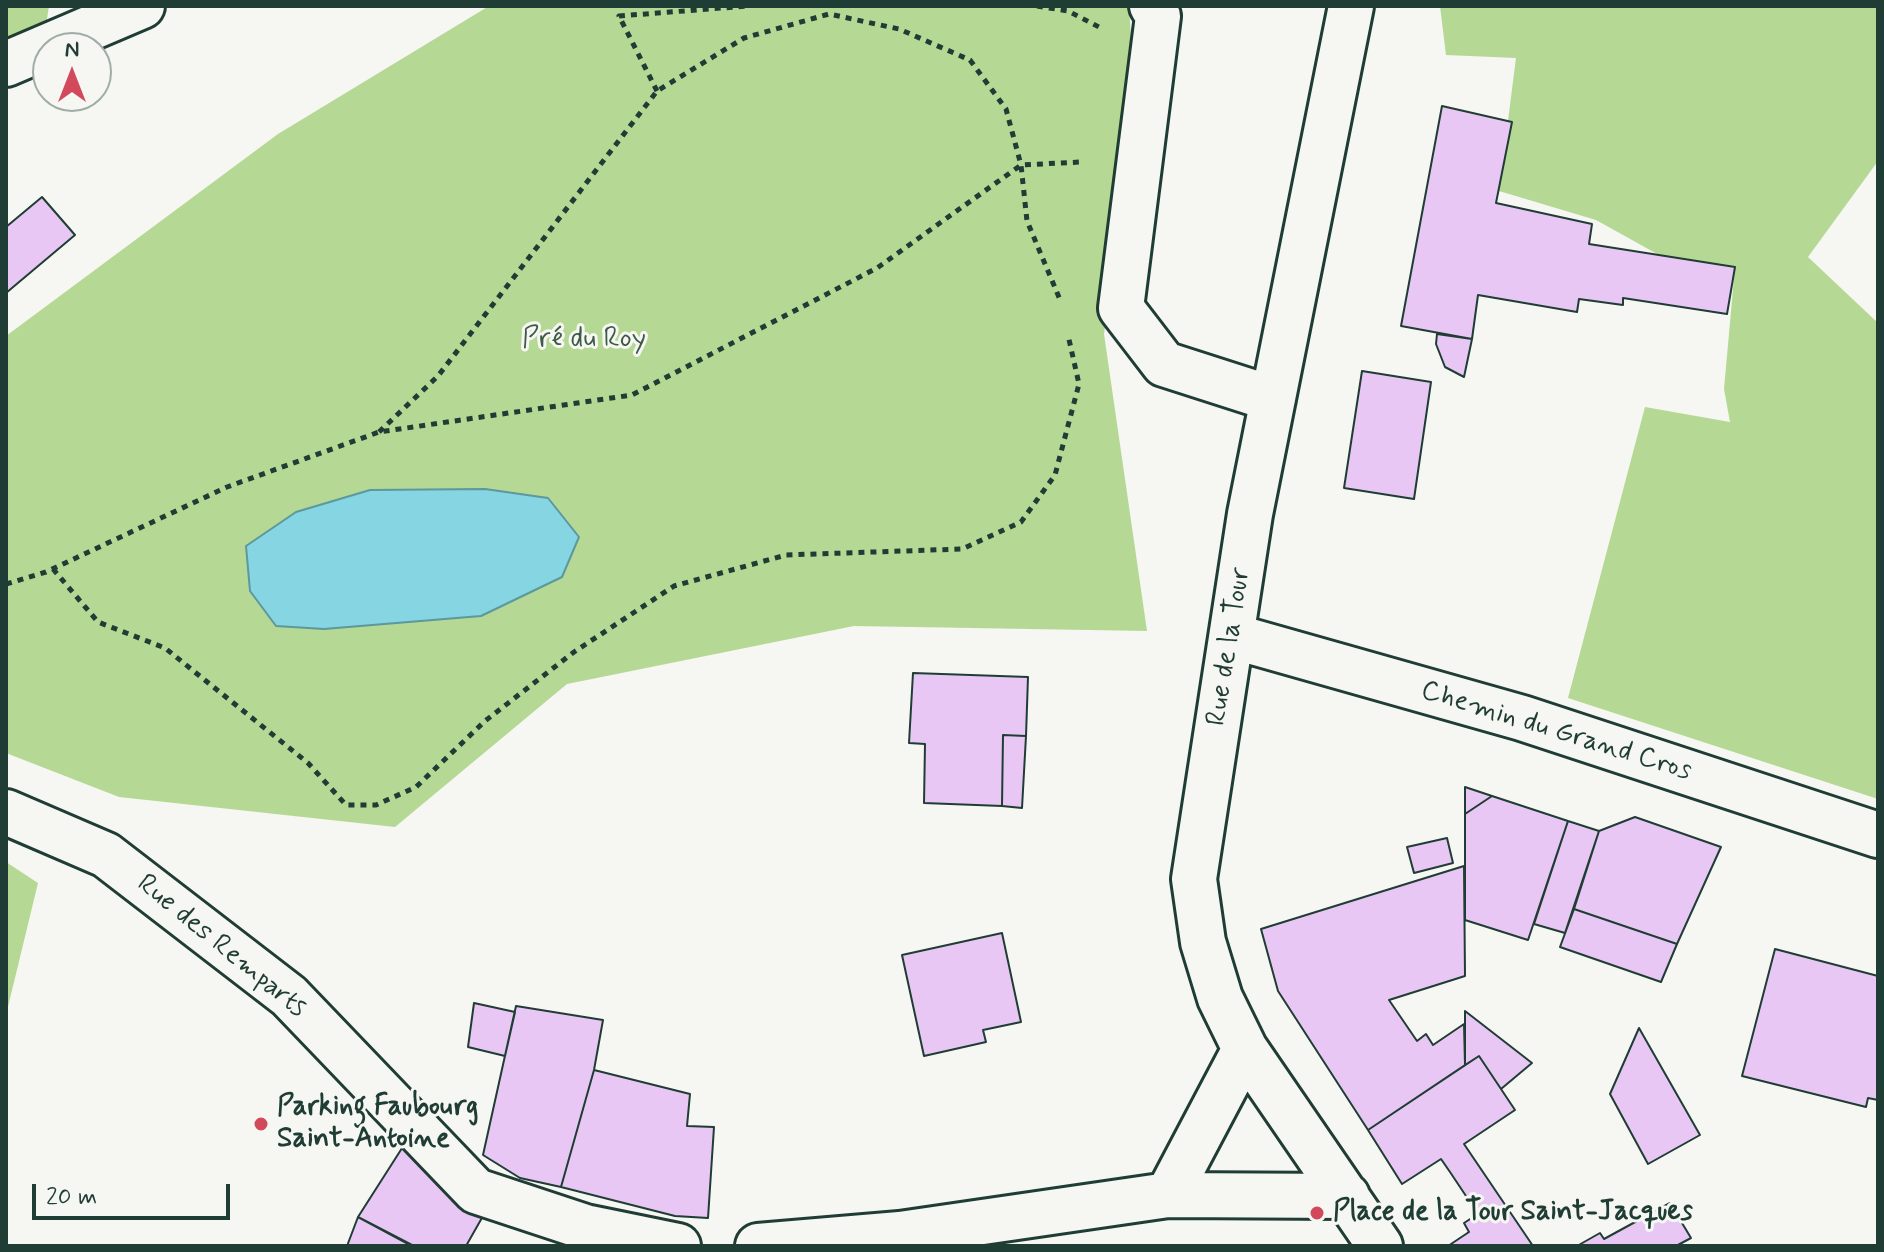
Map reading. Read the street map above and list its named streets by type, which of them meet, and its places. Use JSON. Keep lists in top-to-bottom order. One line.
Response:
{"streets":{"street":["Rue de la Tour","Chemin du Grand Cros","Rue des Remparts"]},"crossings":[["Rue de la Tour","Chemin du Grand Cros"]],"parks":["Pré du Roy"],"places":["Parking Faubourg Saint-Antoine","Place de la Tour Saint-Jacques"],"scale_bar":"20 m","north":"top"}
